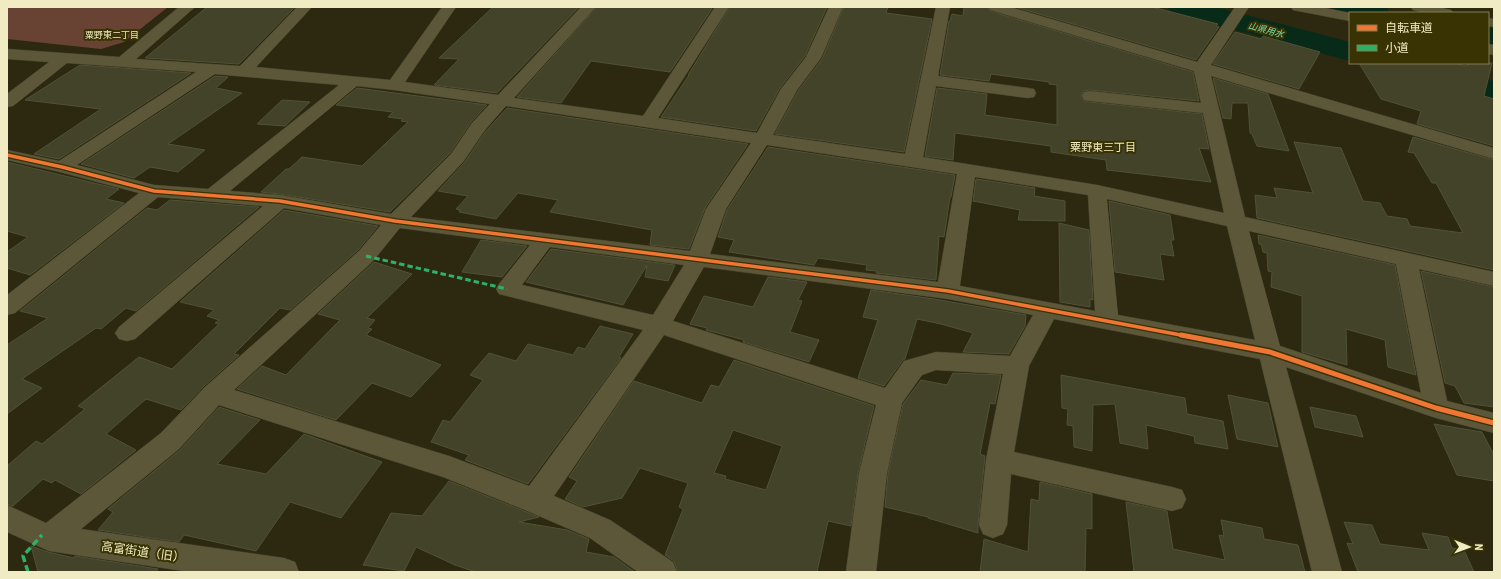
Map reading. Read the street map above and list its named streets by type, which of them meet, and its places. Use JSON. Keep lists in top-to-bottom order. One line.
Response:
{"streets":{"street":["高富街道（旧）"]},"districts":["粟野東二丁目","粟野東三丁目"],"water":["山県用水"],"legend":["自転車道","小道"],"north":"right"}
